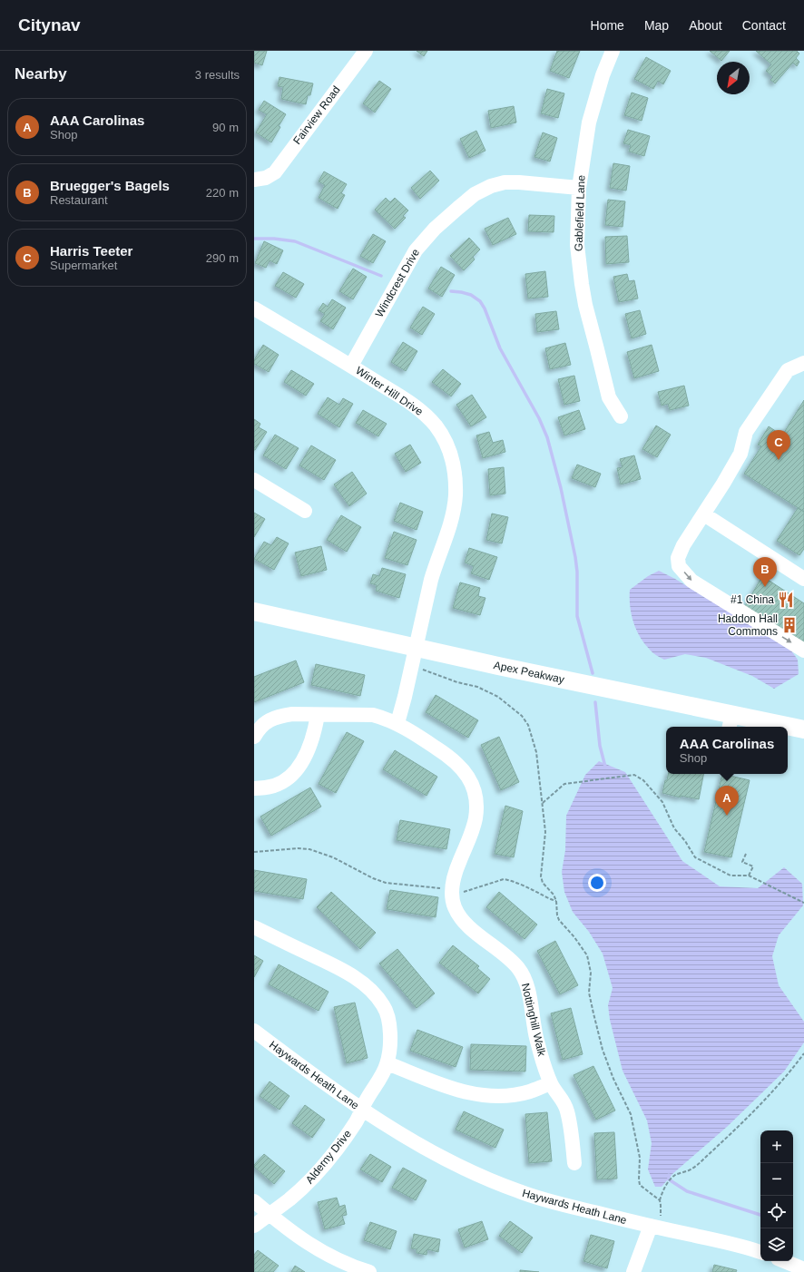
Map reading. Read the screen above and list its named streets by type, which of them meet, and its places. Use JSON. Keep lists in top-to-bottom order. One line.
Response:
{"streets":{"main road":["Apex Peakway"],"street":["Fairview Road","Gablefield Lane","Windcrest Drive","Winter Hill Drive","Nottinghill Walk","Haywards Heath Lane","Alderny Drive"]},"crossings":[["Gablefield Lane","Windcrest Drive"],["Windcrest Drive","Winter Hill Drive"],["Winter Hill Drive","Apex Peakway"],["Winter Hill Drive","Nottinghill Walk"],["Haywards Heath Lane","Alderny Drive"]],"places":{"restaurant":["#1 China"],"building":["Haddon Hall Commons"]},"north":"bottom left","page":{"header":"Citynav","nav":["Home","Map","About","Contact"],"heading":["Nearby","3 results"],"list":[{"mark":"A","name":"AAA Carolinas","note":"Shop","value":"90 m"},{"mark":"B","name":"Bruegger's Bagels","note":"Restaurant","value":"220 m"},{"mark":"C","name":"Harris Teeter","note":"Supermarket","value":"290 m"}],"pins":["C","B","A"],"popup":["AAA Carolinas","Shop"],"map_buttons":["+","−"]}}
